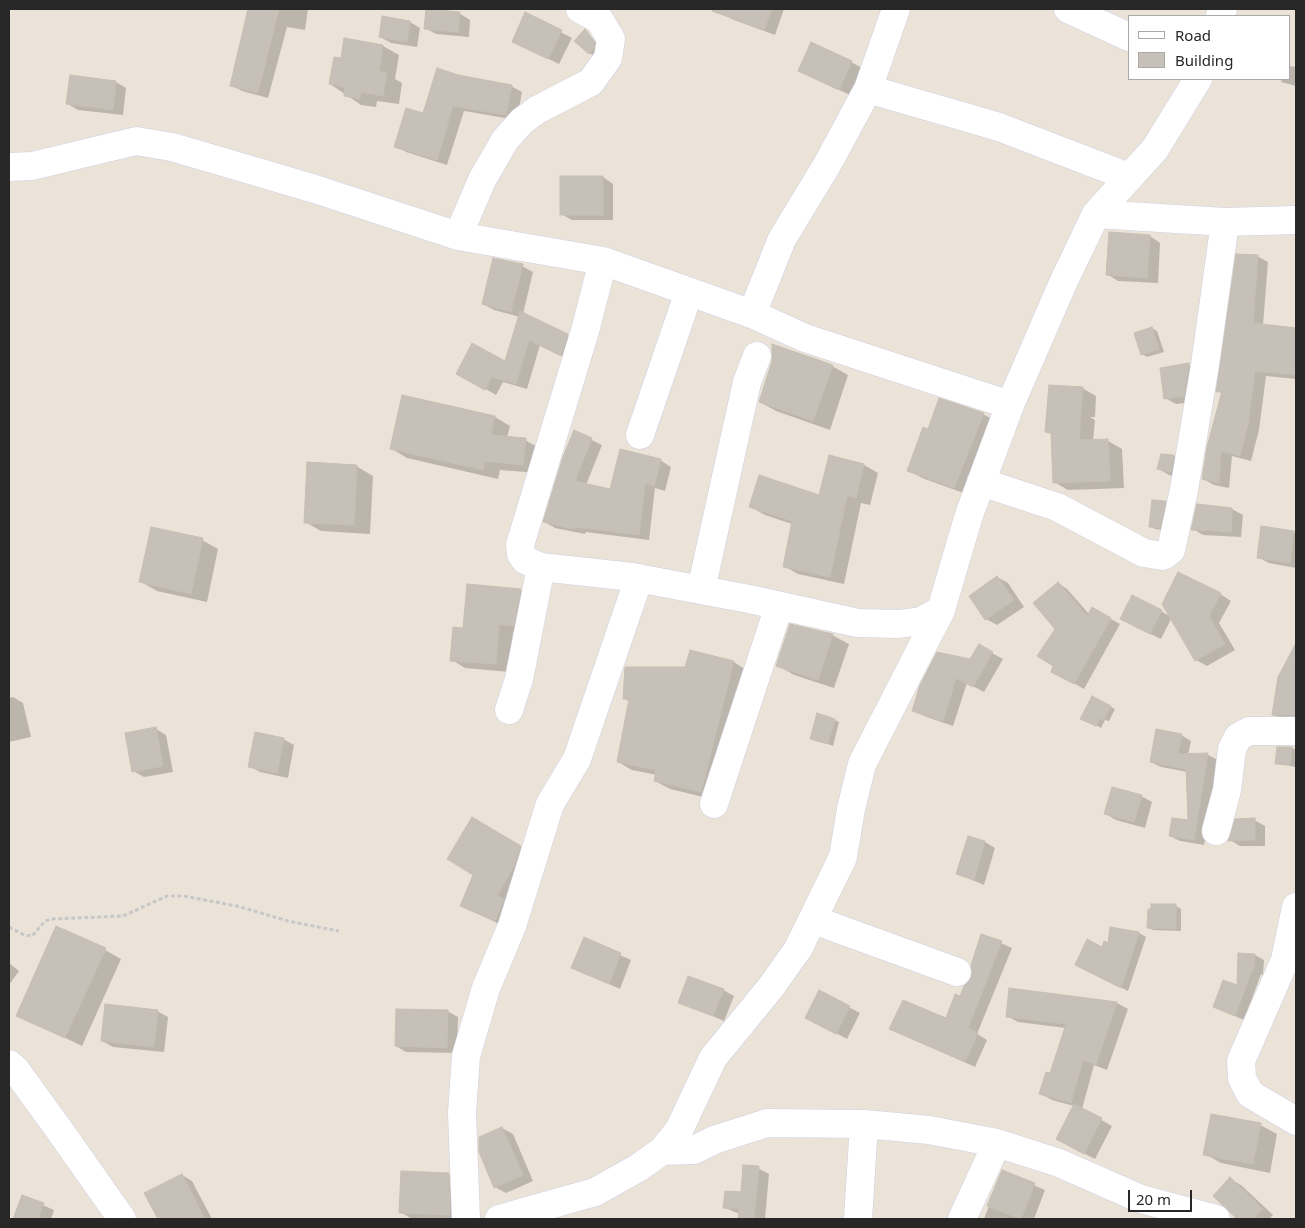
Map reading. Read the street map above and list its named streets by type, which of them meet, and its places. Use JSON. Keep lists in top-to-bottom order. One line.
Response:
{"legend":["Road","Building"],"scale_bar":"20 m"}
